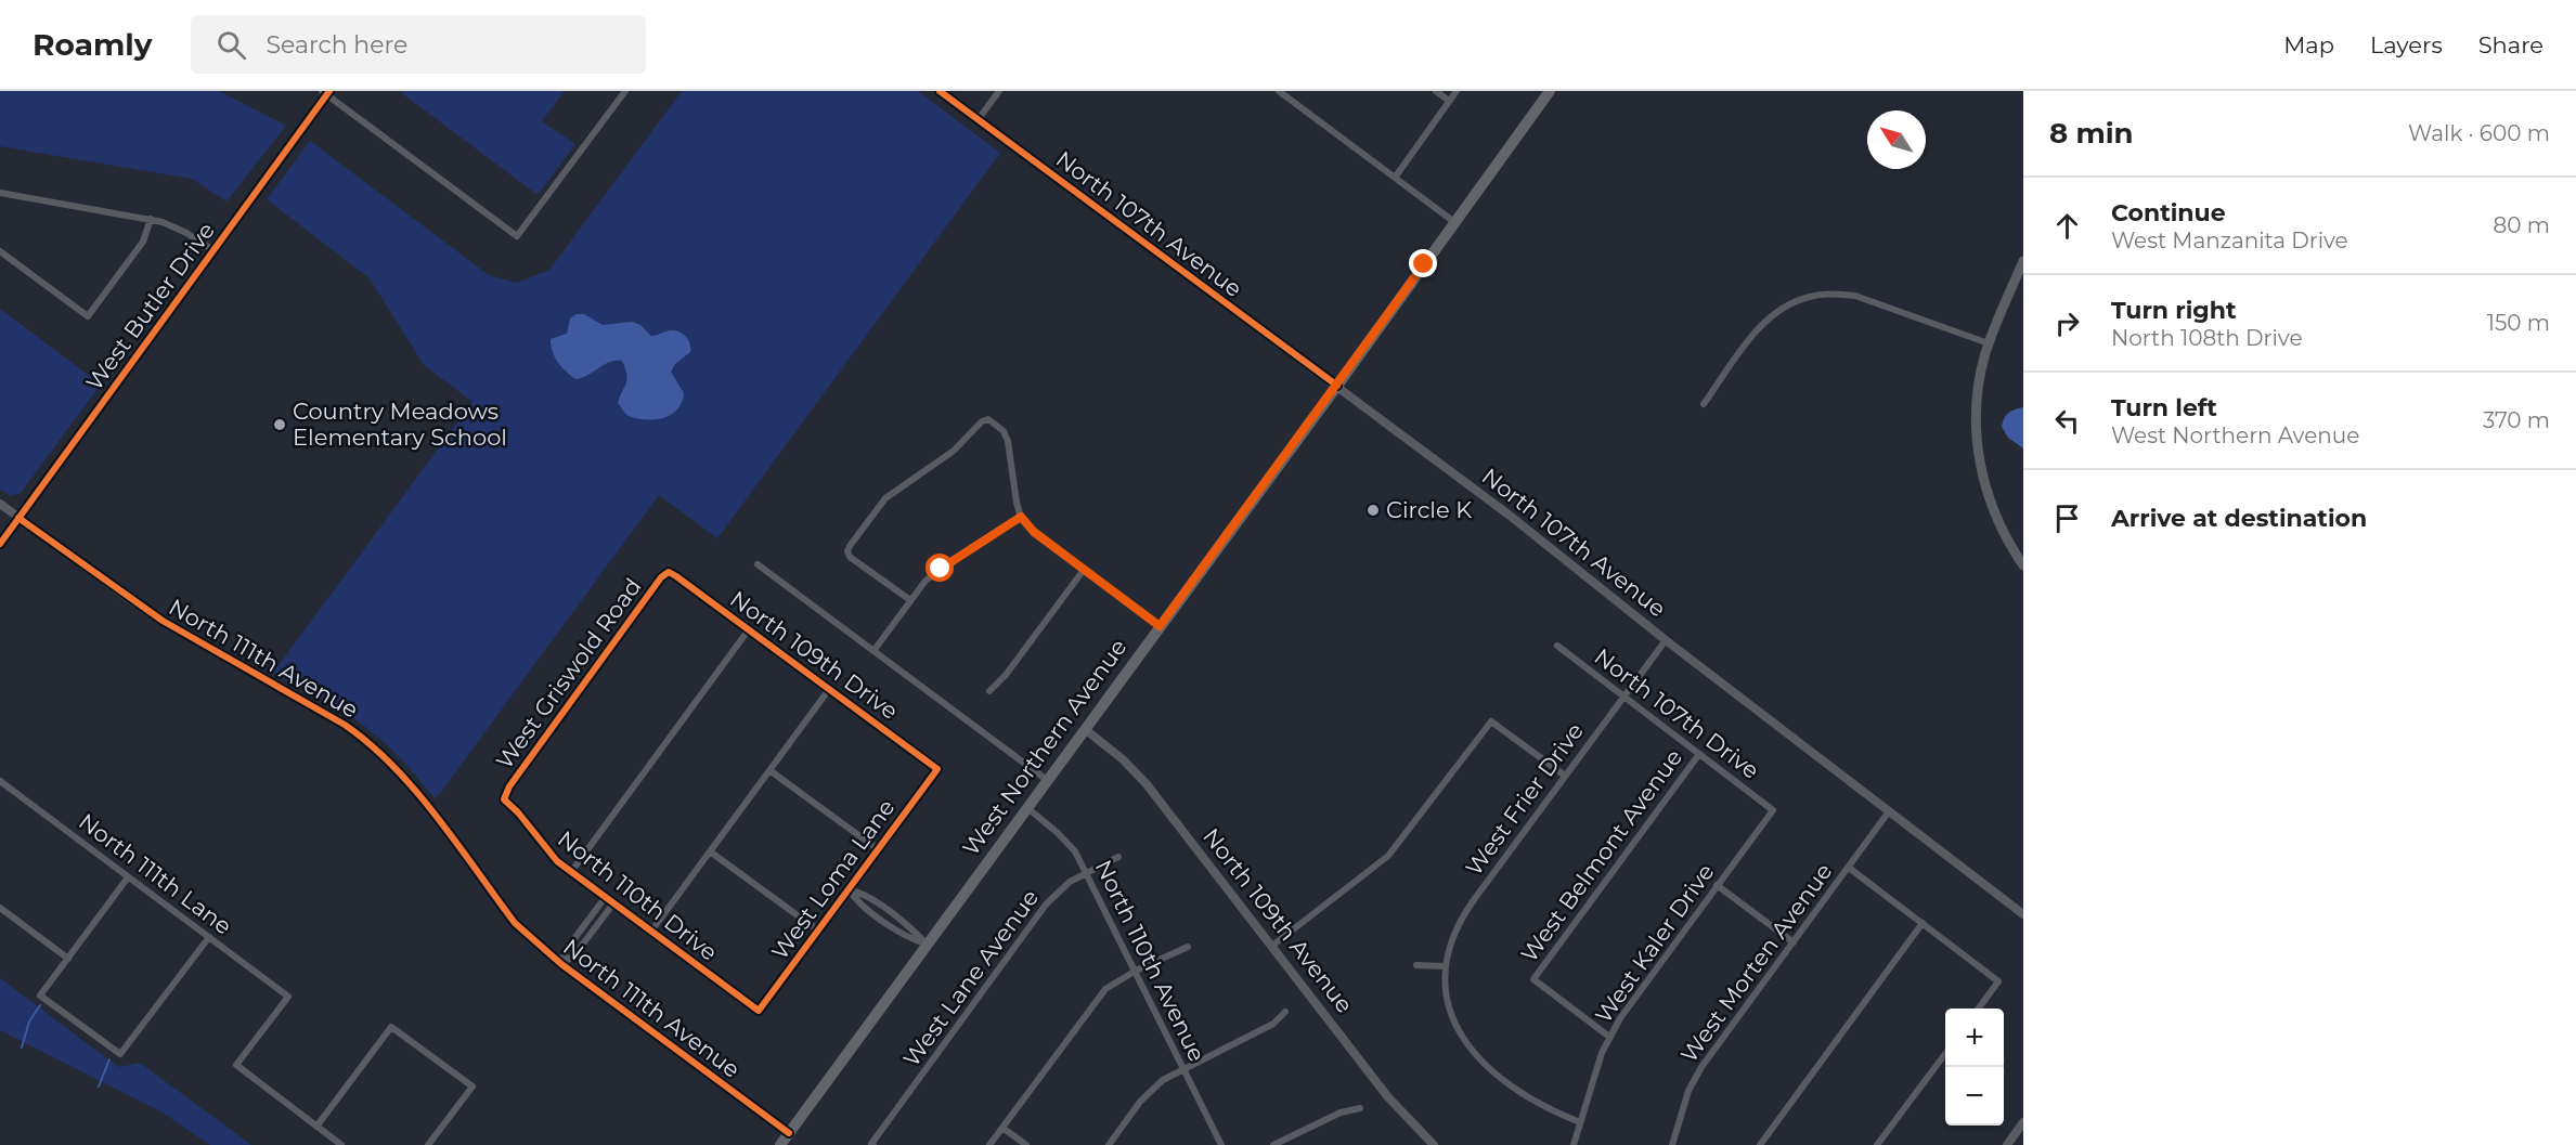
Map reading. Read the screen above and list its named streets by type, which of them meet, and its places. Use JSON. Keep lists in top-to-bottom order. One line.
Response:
{"streets":{"main road":["West Northern Avenue"],"street":["North 107th Avenue","West Butler Drive","North 109th Drive","North 111th Avenue","West Griswold Road","North 107th Drive","West Frier Drive","West Belmont Avenue","North 111th Lane","West Loma Lane","North 110th Drive","North 109th Avenue","West Kaler Drive","North 110th Avenue","West Morten Avenue","West Lane Avenue"]},"crossings":[["North 107th Avenue","West Northern Avenue"],["North 107th Avenue","West Frier Drive"],["North 107th Avenue","West Morten Avenue"],["West Butler Drive","North 111th Avenue"],["North 109th Drive","West Griswold Road"],["North 109th Drive","West Loma Lane"],["North 111th Avenue","West Northern Avenue"],["West Griswold Road","North 110th Drive"],["North 107th Drive","West Frier Drive"],["North 107th Drive","West Belmont Avenue"],["North 107th Drive","West Kaler Drive"],["West Northern Avenue","North 109th Avenue"],["West Northern Avenue","North 110th Avenue"],["West Belmont Avenue","West Kaler Drive"],["West Loma Lane","North 110th Drive"],["North 110th Avenue","West Lane Avenue"]],"places":["Country Meadows Elementary School","Circle K"],"north":"top left","page":{"header":"Roamly","search":"Search here","nav":["Map","Layers","Share"],"heading":["8 min","Walk · 600 m"],"list":[["Continue","West Manzanita Drive","80 m"],["Turn right","North 108th Drive","150 m"],["Turn left","West Northern Avenue","370 m"],"Arrive at destination"],"map_buttons":["+","−"]}}
